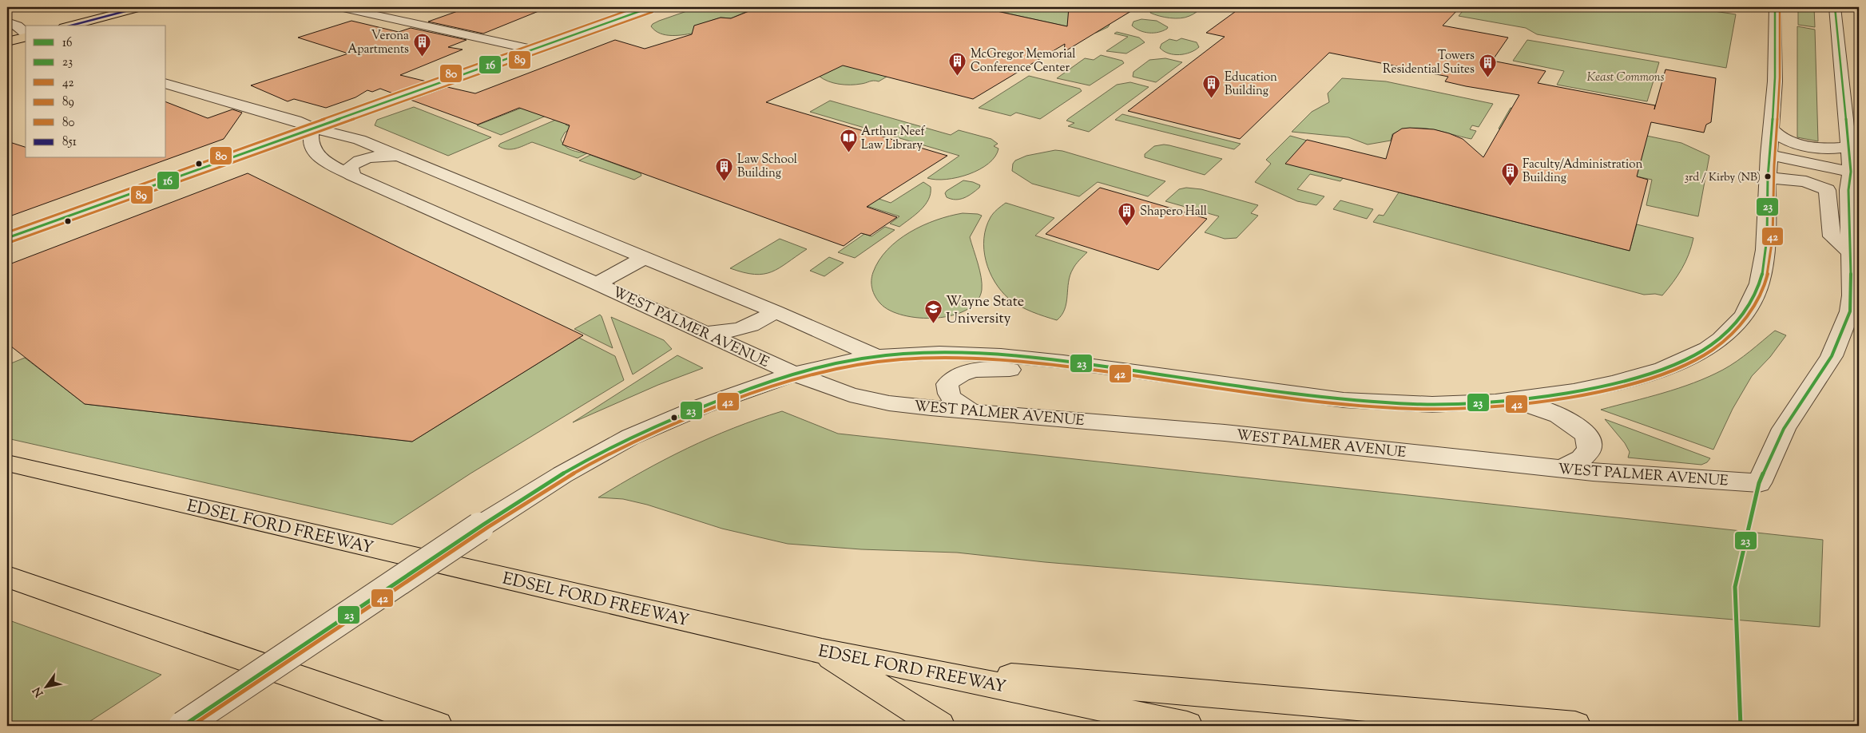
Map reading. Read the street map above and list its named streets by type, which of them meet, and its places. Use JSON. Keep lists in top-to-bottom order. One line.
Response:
{"streets":{"main road":["EDSEL FORD FREEWAY"],"street":["WEST PALMER AVENUE"]},"parks":["Keast Commons"],"places":{"building":["Verona Apartments","McGregor Memorial Conference Center","Towers Residential Suites","Education Building","Law School Building","Faculty/Administration Building","Shapero Hall"],"library":["Arthur Neef Law Library"],"other":["3rd / Kirby (NB)"],"school or university":["Wayne State University"]},"lines":["transit line 16","transit line 23","transit line 42","transit line 80","transit line 851","transit line 89"],"legend":["16","23","42","89","80","851"],"north":"bottom left"}
